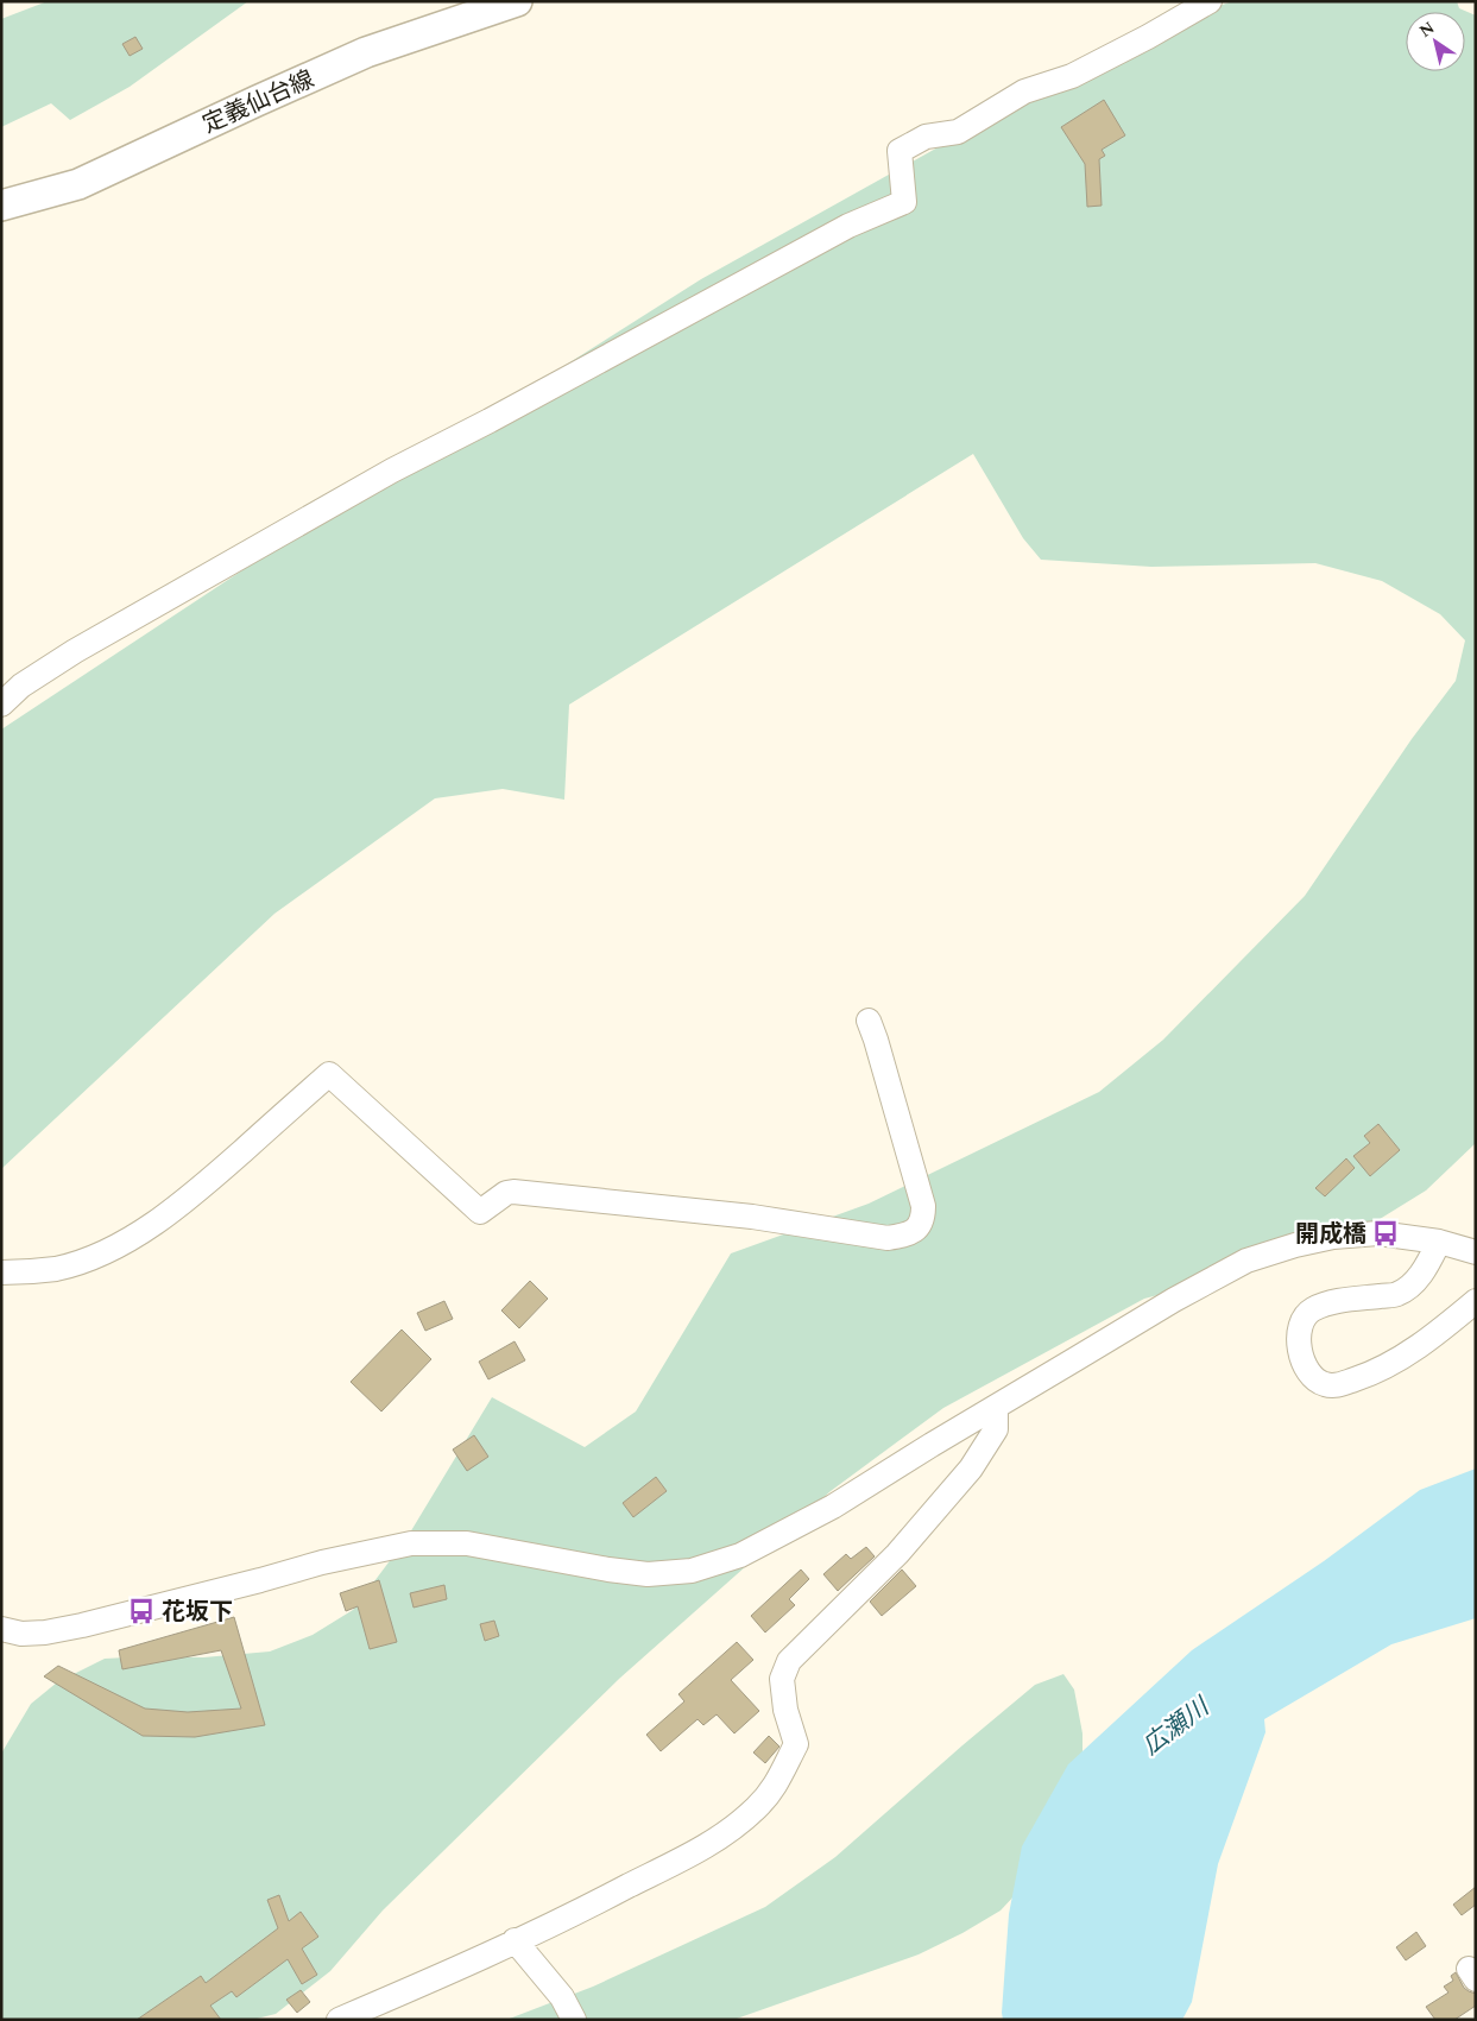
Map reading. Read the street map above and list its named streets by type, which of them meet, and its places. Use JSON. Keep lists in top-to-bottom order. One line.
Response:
{"streets":{"main road":["定義仙台線"]},"water":["広瀬川"],"places":{"bus stop":["開成橋","花坂下"]},"north":"top left"}
